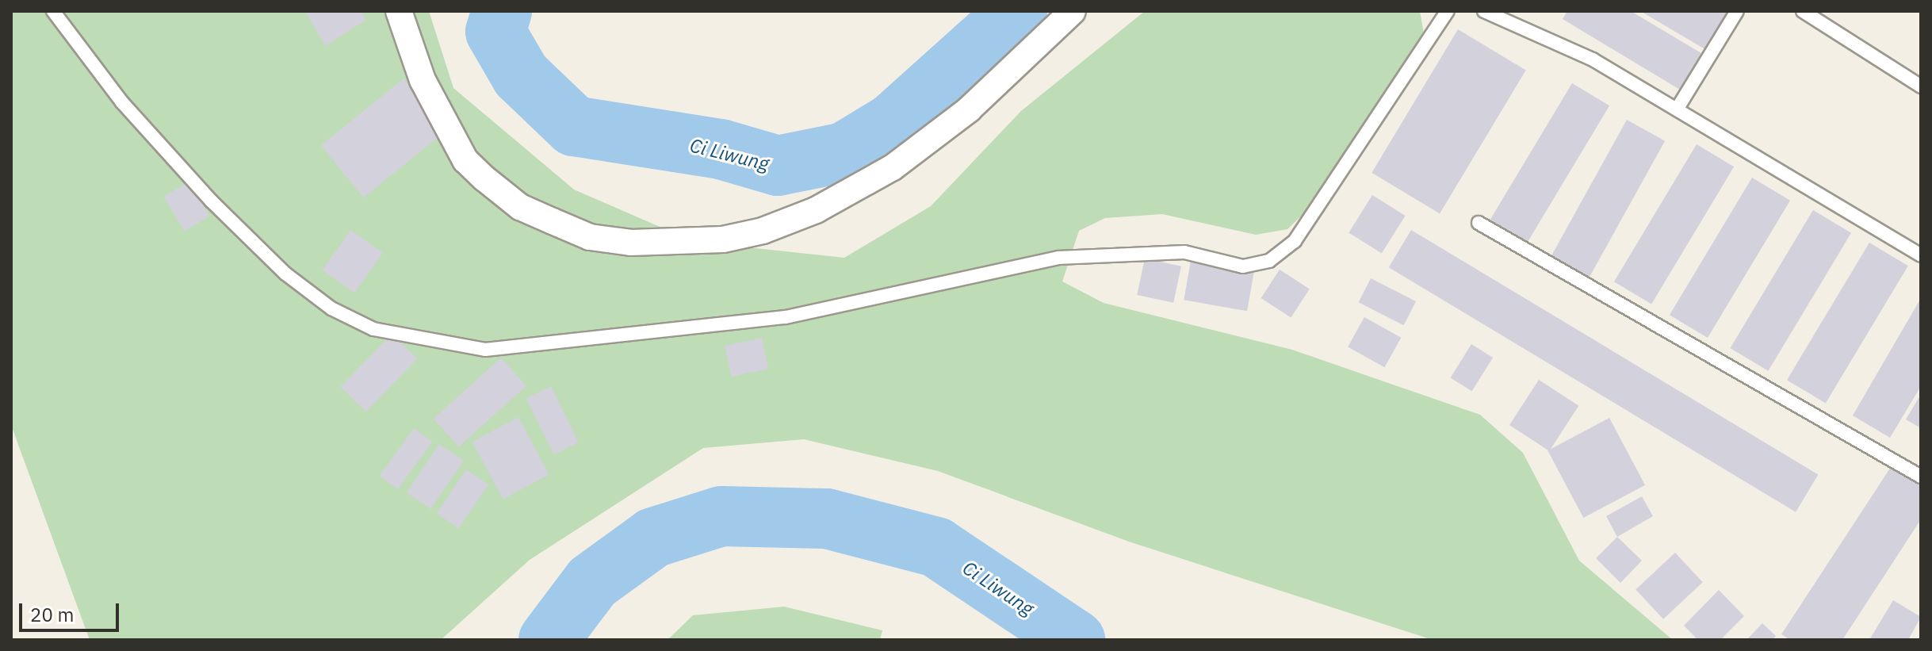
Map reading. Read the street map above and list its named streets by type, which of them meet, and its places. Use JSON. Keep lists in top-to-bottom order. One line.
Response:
{"water":["Ci Liwung"],"scale_bar":"20 m"}
